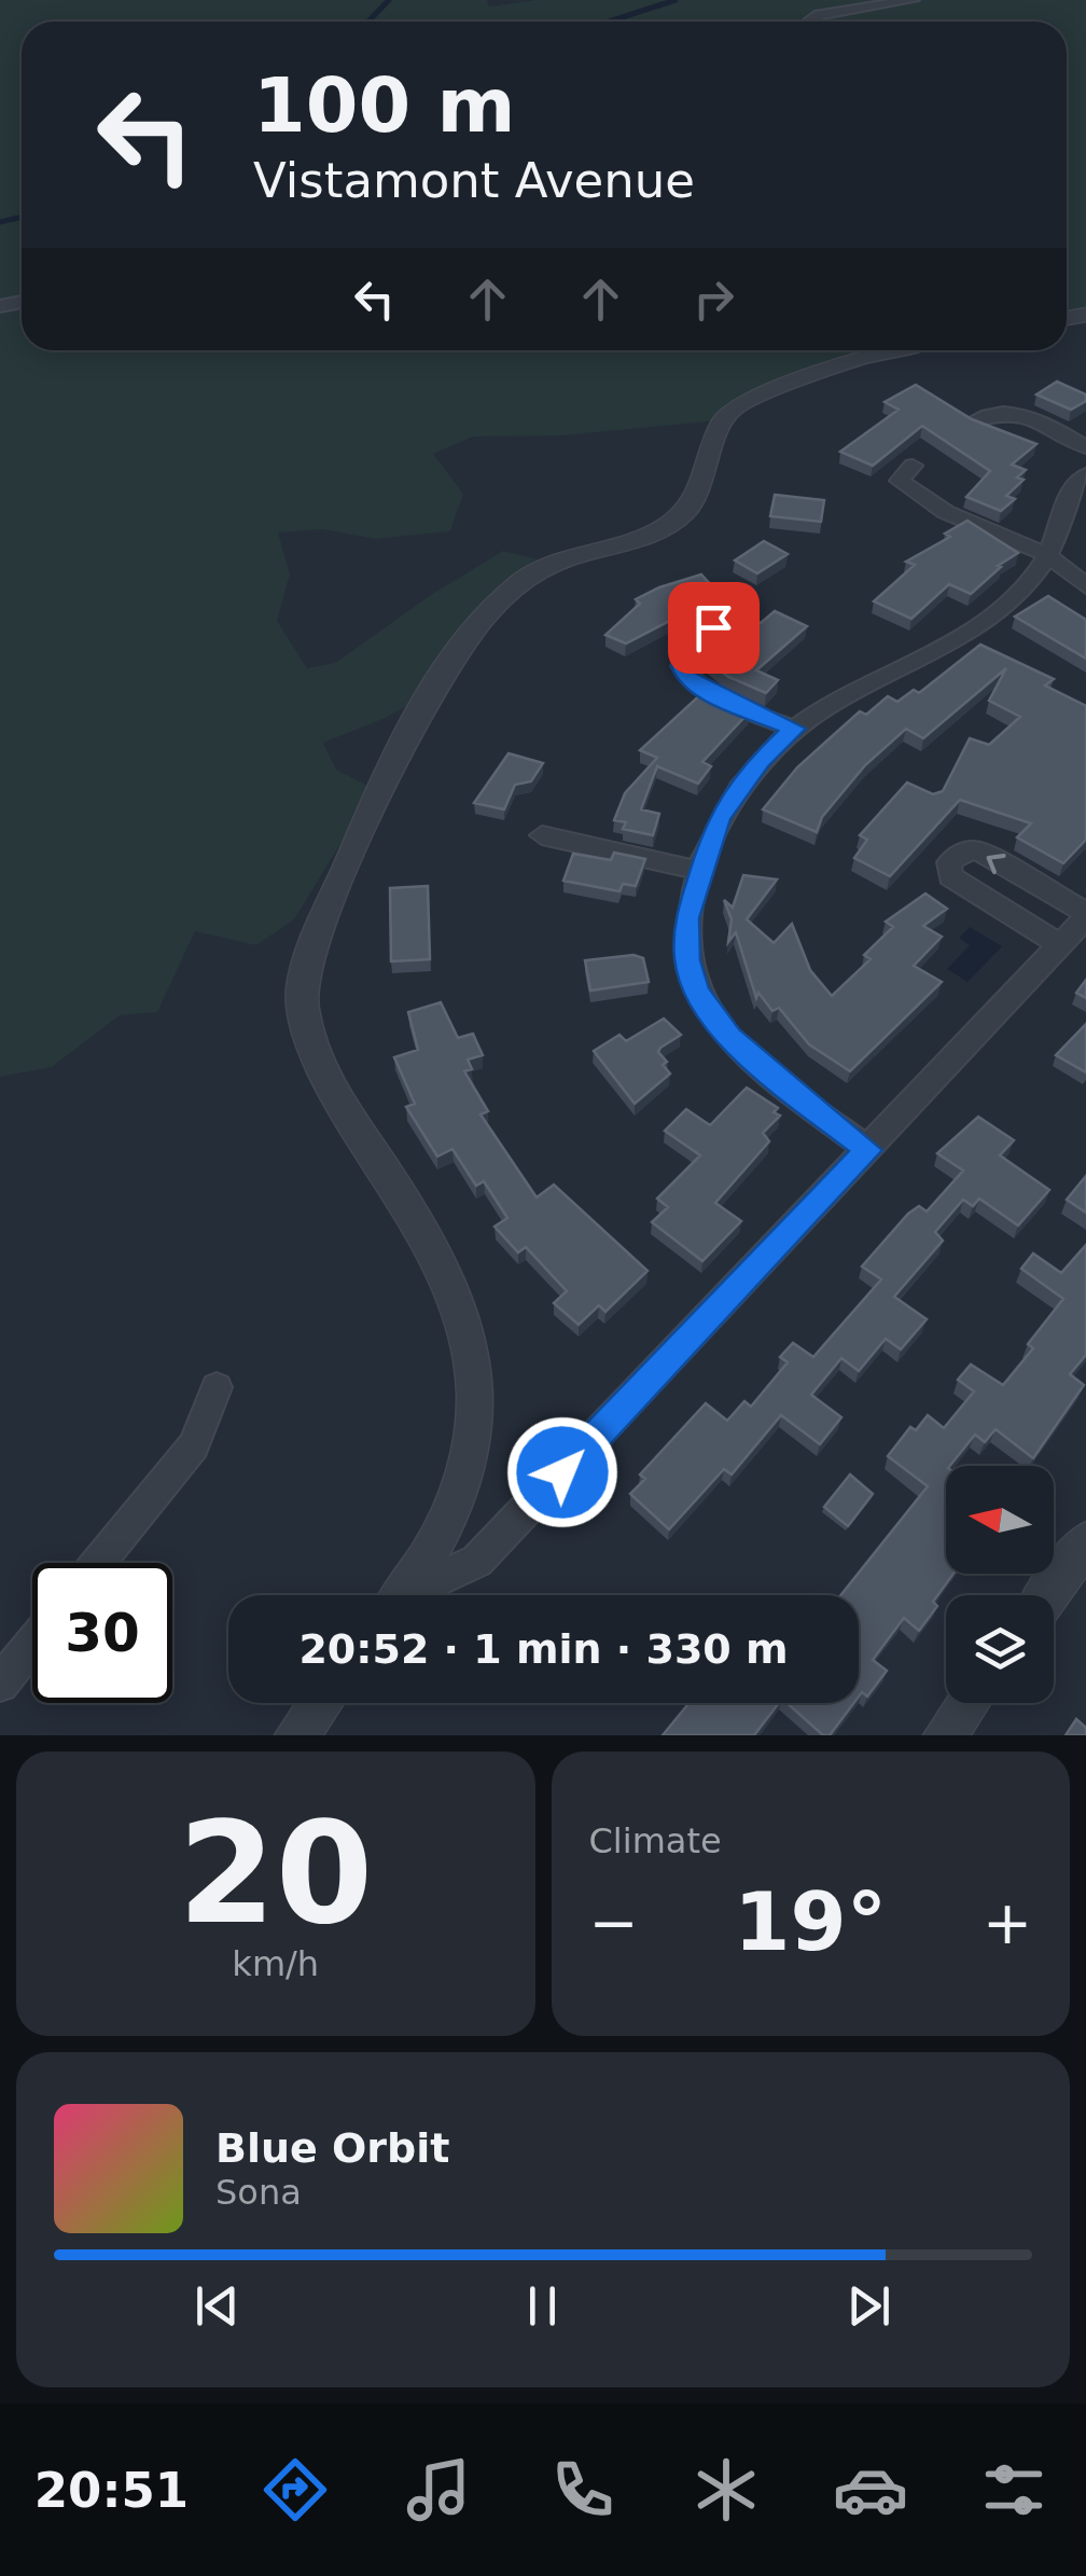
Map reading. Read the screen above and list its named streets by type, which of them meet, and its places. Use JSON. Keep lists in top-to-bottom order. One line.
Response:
{"north":"left","page":{"turn":["100 m","Vistamont Avenue"],"limit":"30","trip":"20:52 · 1 min · 330 m","tile":[["20","km/h"],"Climate"],"heat":["−","19°","+"],"song":["Blue Orbit","Sona"],"tabs":"20:51"}}
